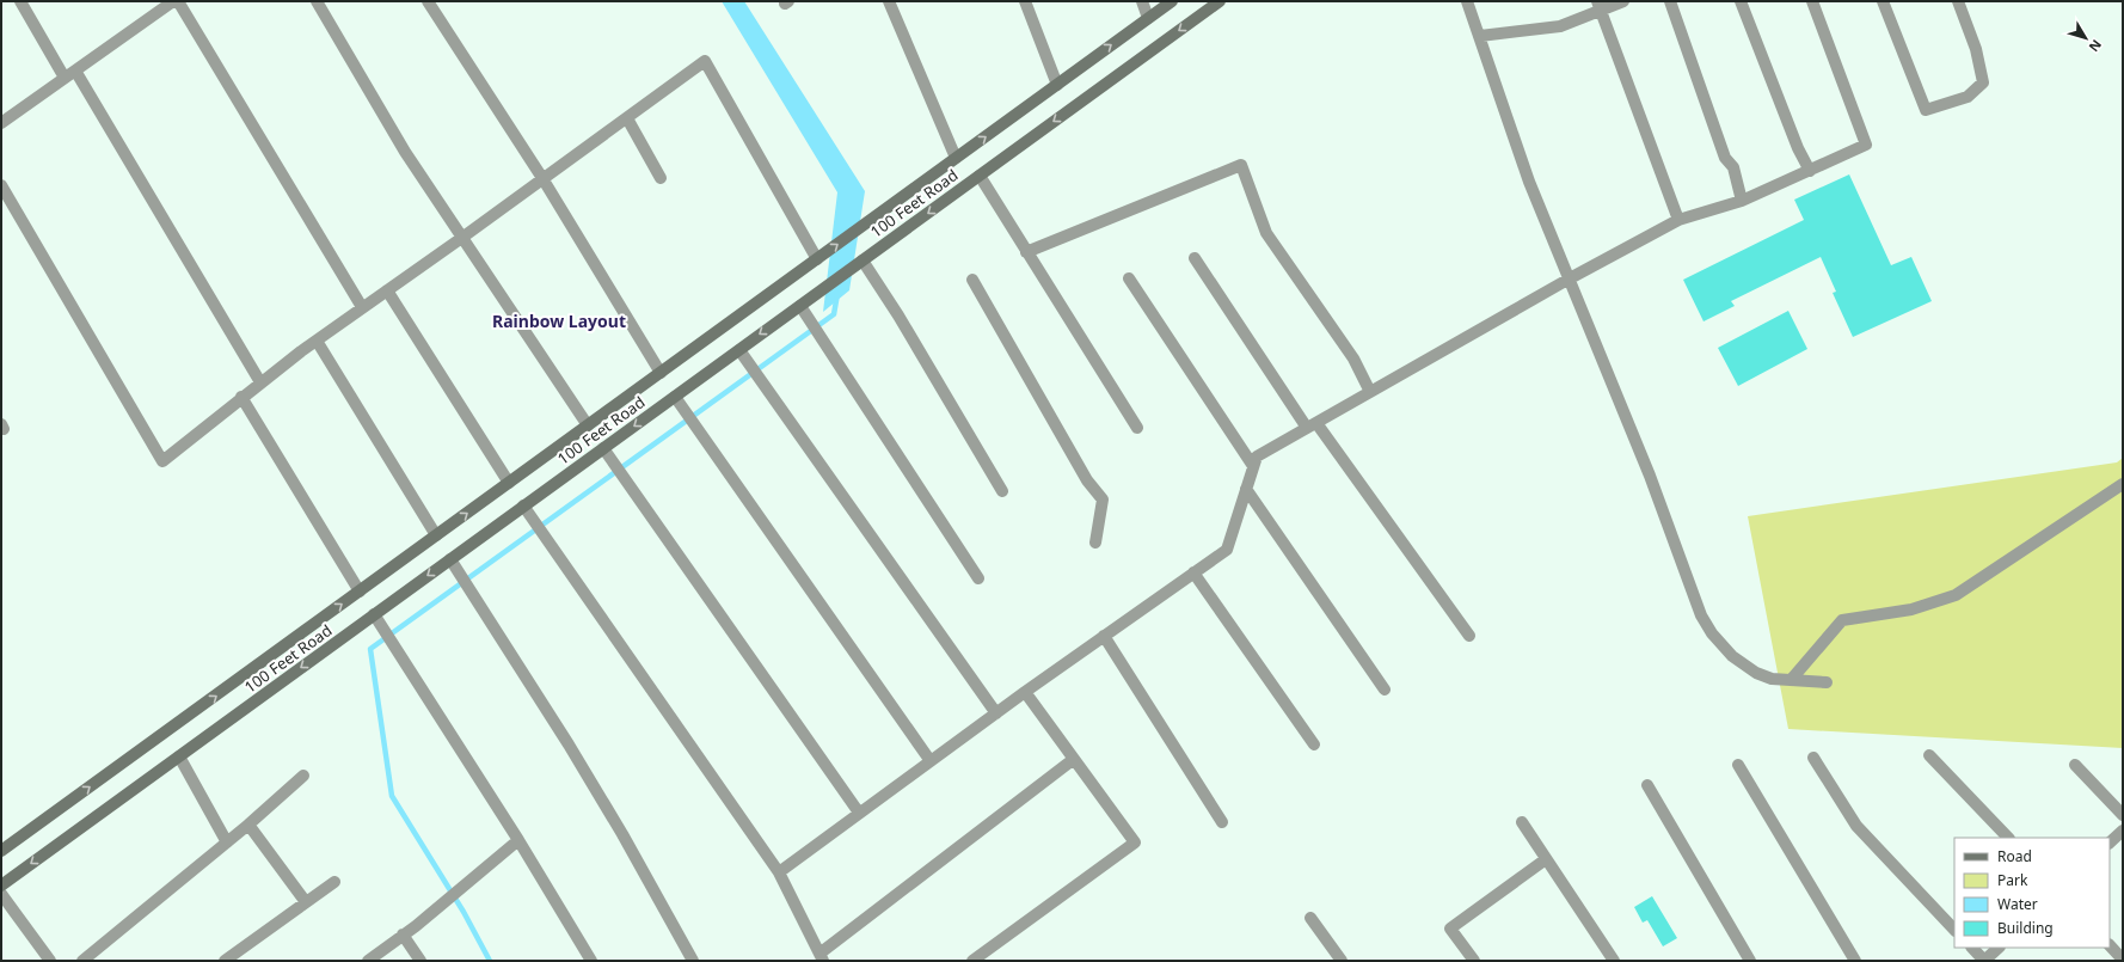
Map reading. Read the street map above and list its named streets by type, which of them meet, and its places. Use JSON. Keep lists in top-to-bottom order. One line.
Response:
{"streets":{"main road":["100 Feet Road"]},"districts":["Rainbow Layout"],"legend":["Road","Park","Water","Building"],"north":"bottom right"}
